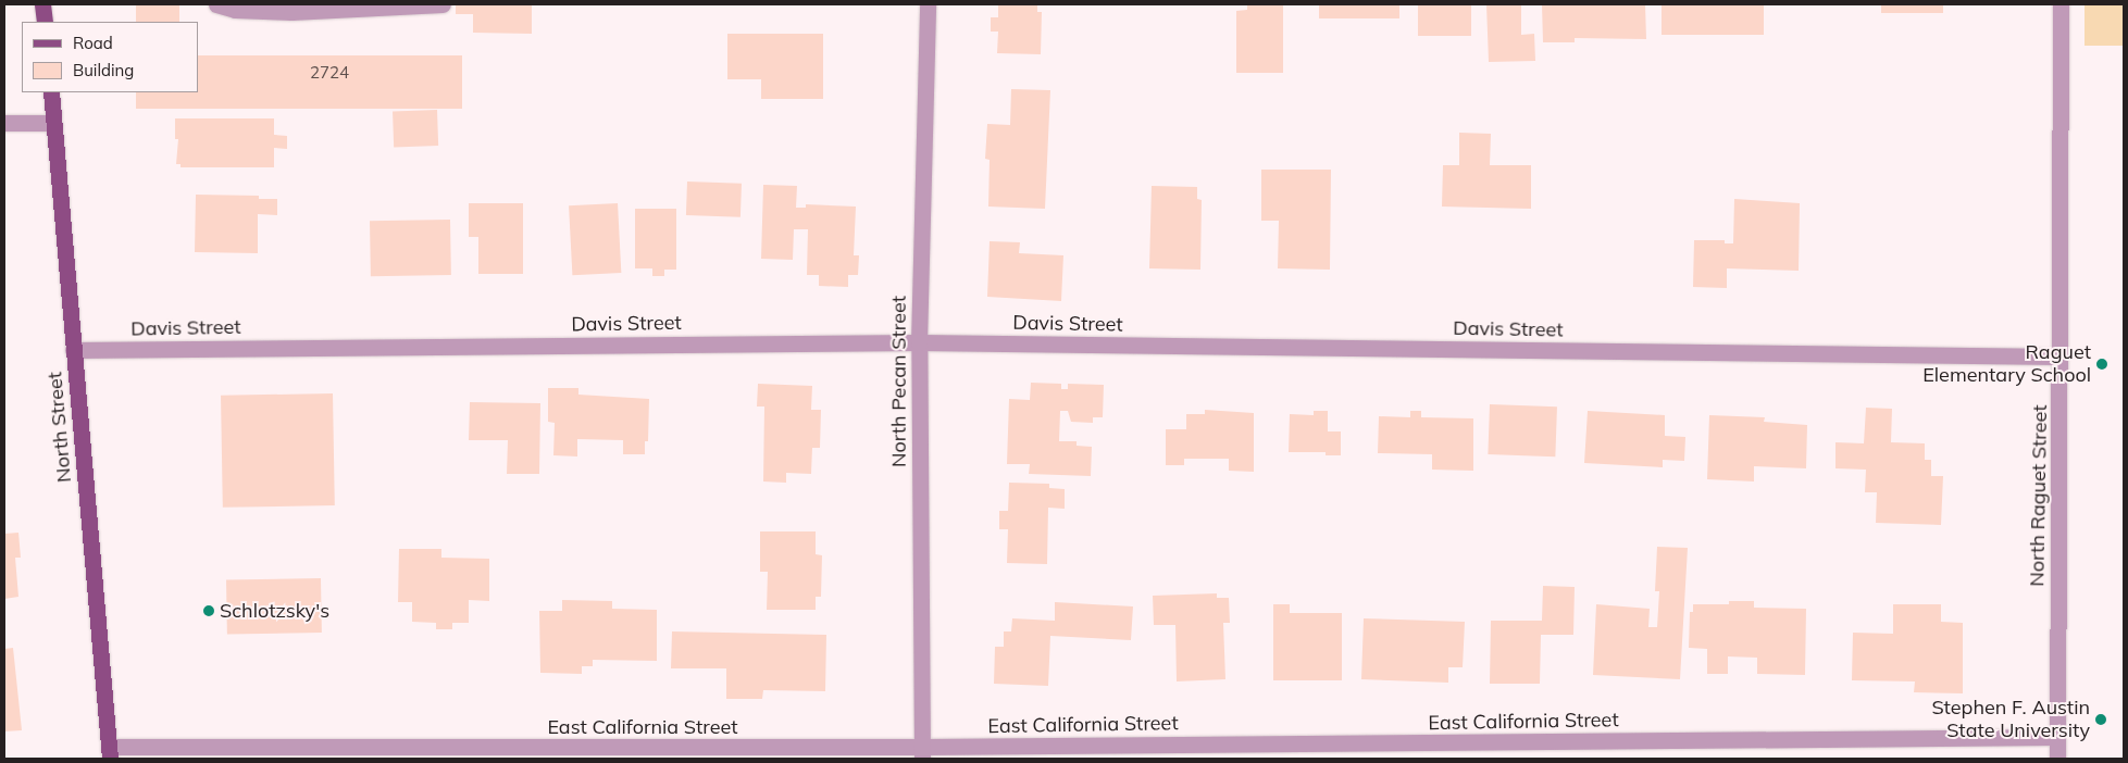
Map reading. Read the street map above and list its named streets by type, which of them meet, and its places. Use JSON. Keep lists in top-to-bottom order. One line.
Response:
{"streets":{"main road":["North Street"],"street":["Davis Street","North Pecan Street","North Raguet Street","East California Street"]},"crossings":[["Davis Street","North Pecan Street"],["Davis Street","North Street"],["Davis Street","North Raguet Street"],["North Pecan Street","East California Street"],["North Street","East California Street"],["North Raguet Street","East California Street"]],"places":["Raguet Elementary School","Schlotzsky's","Stephen F. Austin State University"],"house_numbers":["2724"],"legend":["Road","Building"]}
